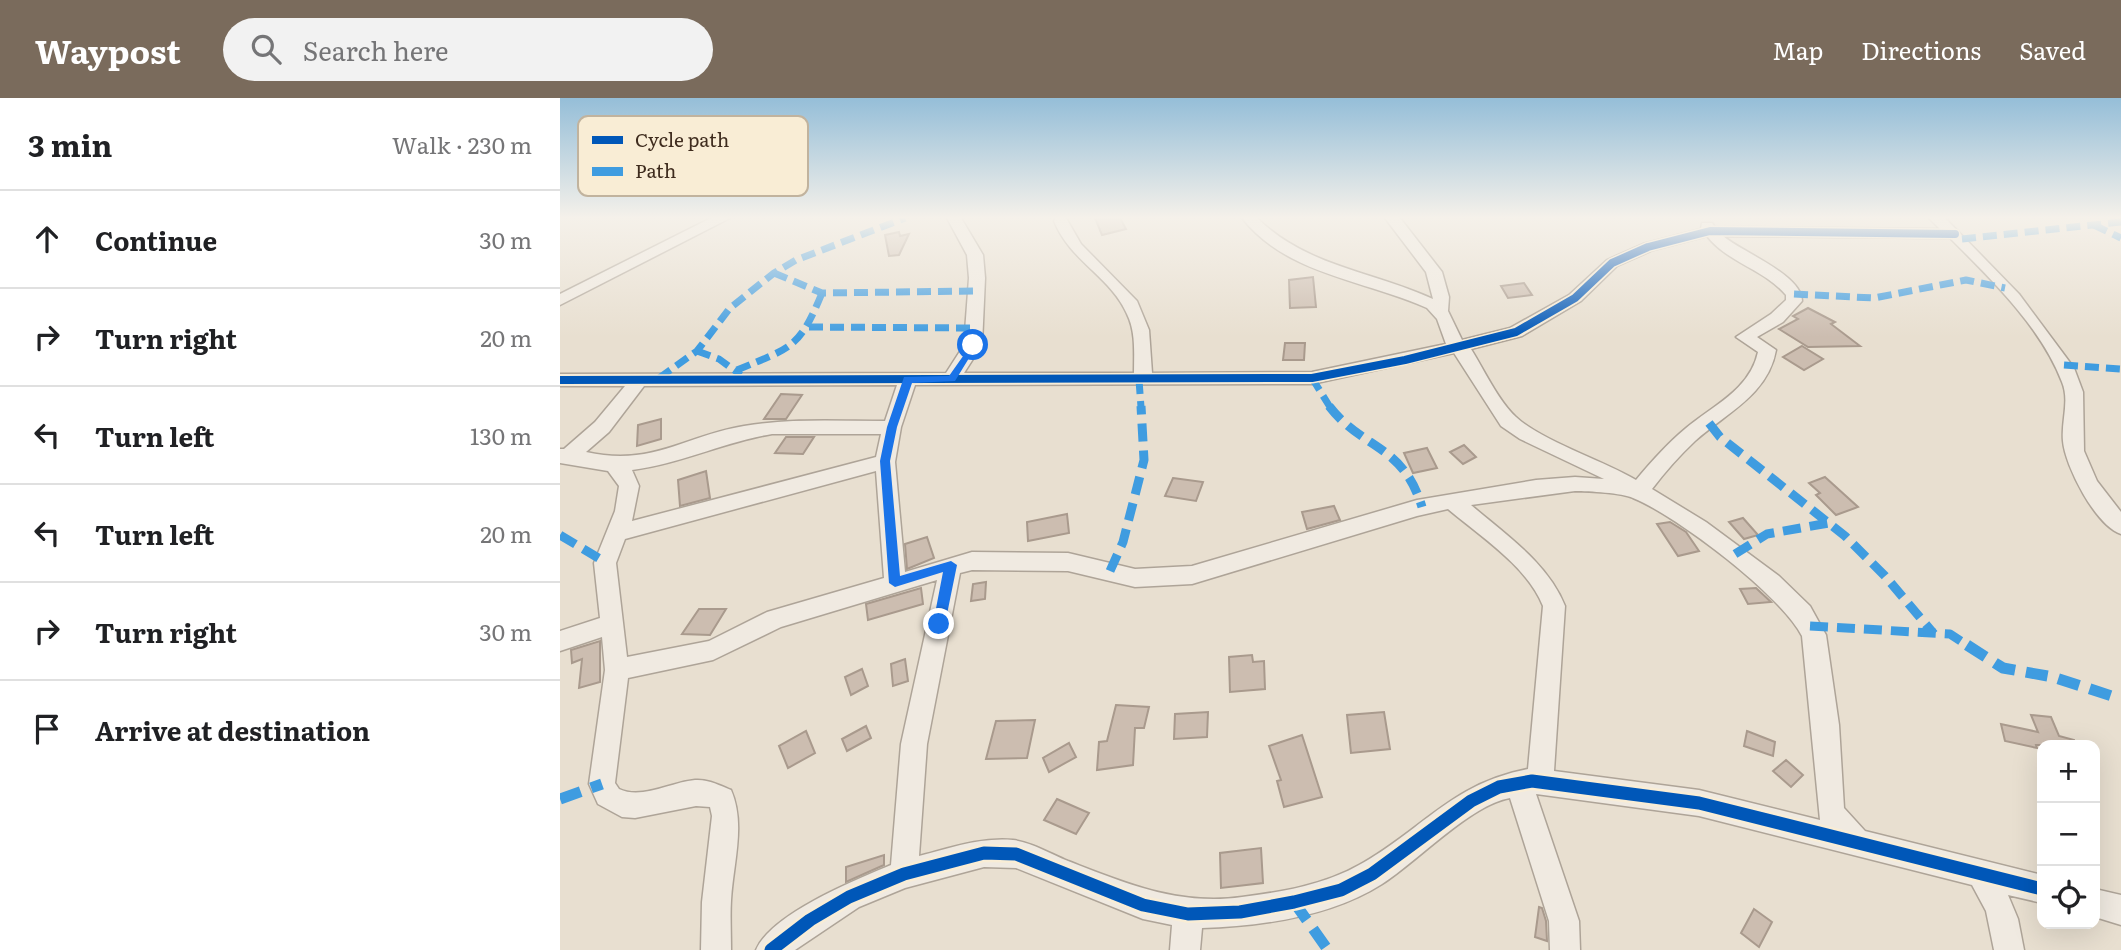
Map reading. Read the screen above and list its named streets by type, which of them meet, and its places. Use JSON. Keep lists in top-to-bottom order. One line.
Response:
{"legend":["Cycle path","Path"],"page":{"header":"Waypost","search":"Search here","nav":["Map","Directions","Saved"],"heading":["3 min","Walk · 230 m"],"list":[["Continue","30 m"],["Turn right","20 m"],["Turn left","130 m"],["Turn left","20 m"],["Turn right","30 m"],"Arrive at destination"],"map_buttons":["+","−"]}}
